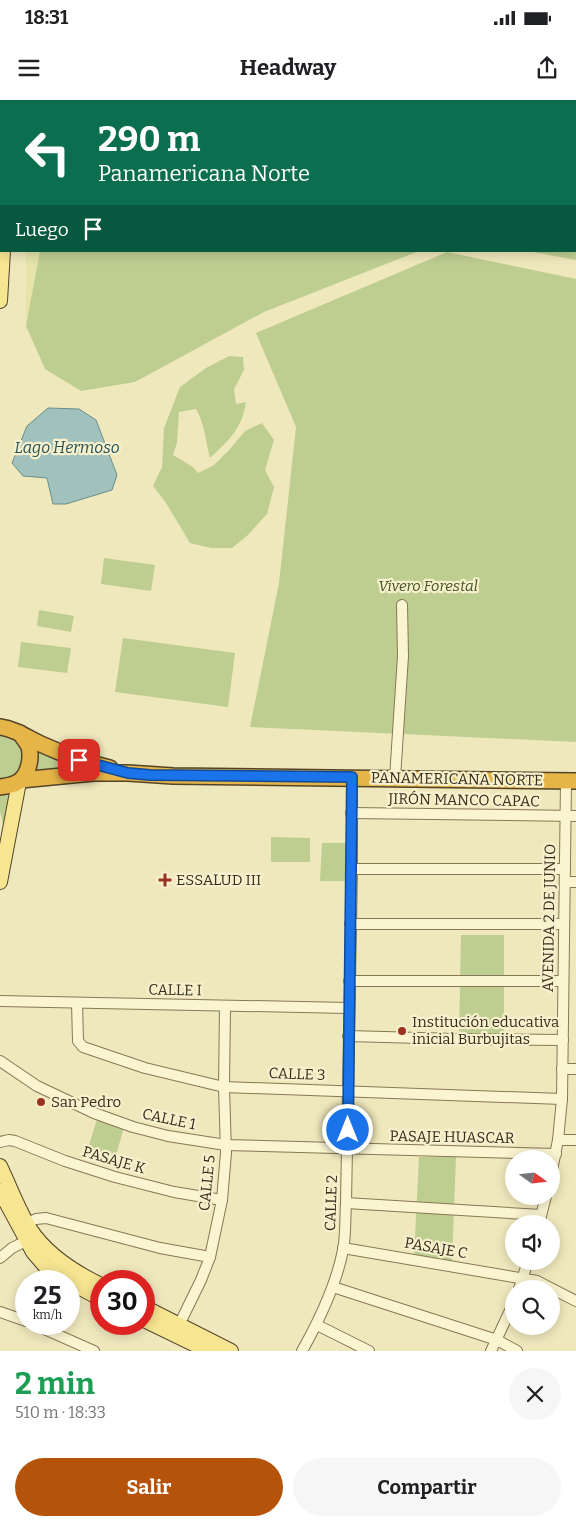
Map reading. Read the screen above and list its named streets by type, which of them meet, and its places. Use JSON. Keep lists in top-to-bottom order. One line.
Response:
{"streets":{"highway":["PANAMERICANA NORTE"],"street":["JIRÓN MANCO CAPAC","AVENIDA 2 DE JUNIO","CALLE I","CALLE 3","CALLE 1","PASAJE HUASCAR","PASAJE K","CALLE 5","CALLE 2","PASAJE C"]},"crossings":[["PANAMERICANA NORTE","AVENIDA 2 DE JUNIO"],["PANAMERICANA NORTE","CALLE 2"],["JIRÓN MANCO CAPAC","AVENIDA 2 DE JUNIO"],["JIRÓN MANCO CAPAC","CALLE 2"],["AVENIDA 2 DE JUNIO","CALLE 3"],["CALLE I","CALLE 3"],["CALLE I","CALLE 5"],["CALLE I","CALLE 2"],["CALLE 3","CALLE 5"],["CALLE 3","CALLE 2"],["CALLE 1","PASAJE HUASCAR"],["CALLE 1","CALLE 5"],["CALLE 1","CALLE 2"],["PASAJE HUASCAR","CALLE 2"],["PASAJE K","CALLE 5"],["CALLE 2","PASAJE C"]],"water":["Lago Hermoso"],"parks":["Vivero Forestal"],"places":{"health":["ESSALUD III"],"other":["Institución educativa inicial Burbujitas","San Pedro"]},"north":"right","page":{"status":"18:31","header":"Headway","turn":["290 m","Panamericana Norte"],"then":"Luego","speed":"25 km/h","limit":"30","heading":["2 min","510 m · 18:33"],"buttons":["Salir","Compartir"]}}
